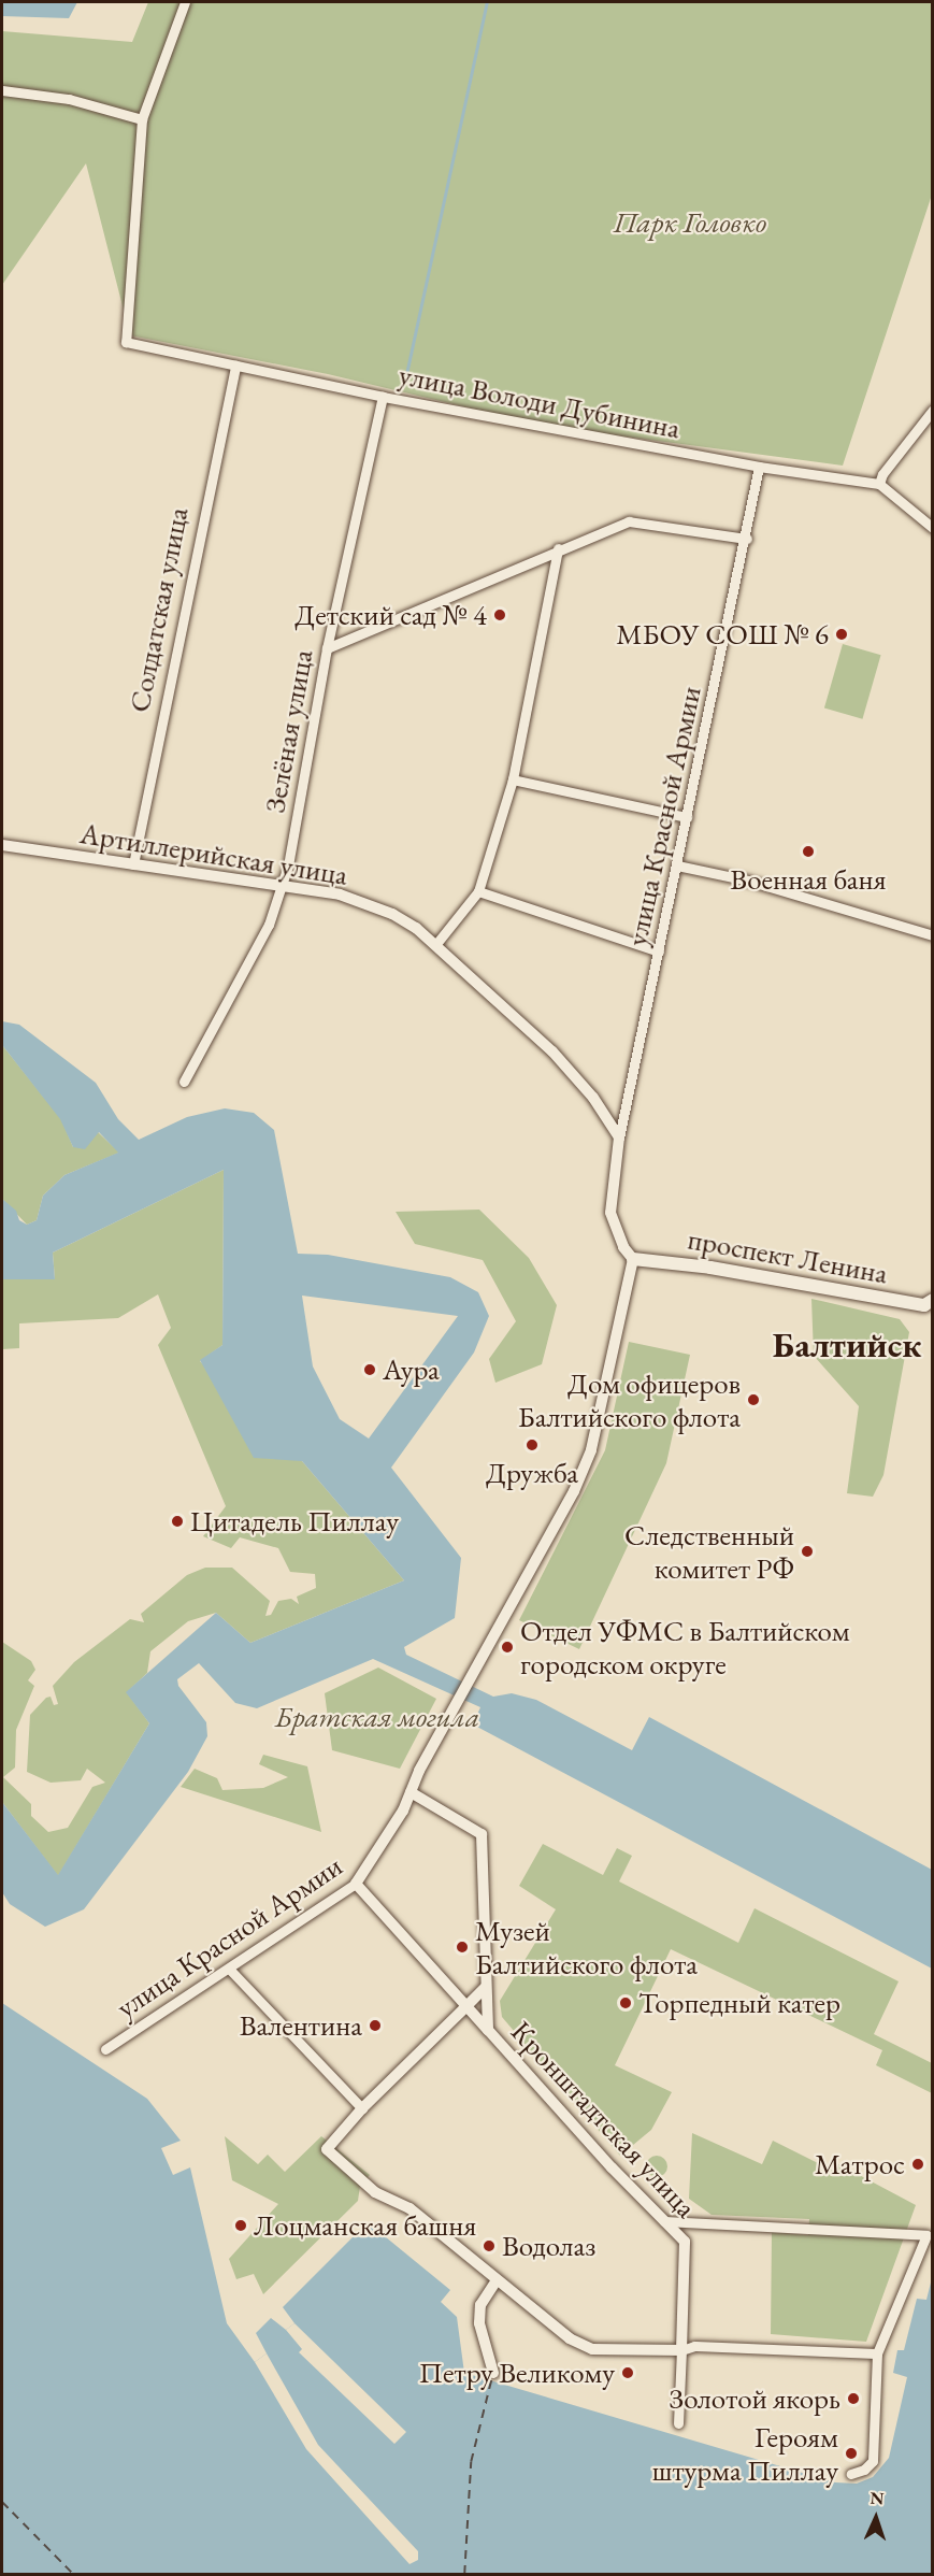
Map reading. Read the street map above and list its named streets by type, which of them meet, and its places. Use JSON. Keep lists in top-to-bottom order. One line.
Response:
{"streets":{"main road":["проспект Ленина"],"street":["улица Володи Дубинина","Солдатская улица","Зелёная улица","улица Красной Армии","Артиллерийская улица","Кронштадтская улица"]},"crossings":[["улица Володи Дубинина","Солдатская улица"],["улица Володи Дубинина","Зелёная улица"],["улица Володи Дубинина","улица Красной Армии"],["Солдатская улица","Артиллерийская улица"],["Зелёная улица","Артиллерийская улица"],["улица Красной Армии","Артиллерийская улица"],["улица Красной Армии","проспект Ленина"],["улица Красной Армии","Кронштадтская улица"]],"districts":["Балтийск"],"parks":["Парк Головко","Братская могила"],"places":["Детский сад № 4","МБОУ СОШ № 6","Военная баня","Аура","Дом офицеров Балтийского флота","Дружба","Цитадель Пиллау","Следственный комитет РФ","Отдел УФМС в Балтийском городском округе","Музей Балтийского флота","Торпедный катер","Валентина","Матрос","Лоцманская башня","Водолаз","Петру Великому","Золотой якорь","Героям штурма Пиллау"],"north":"top"}
